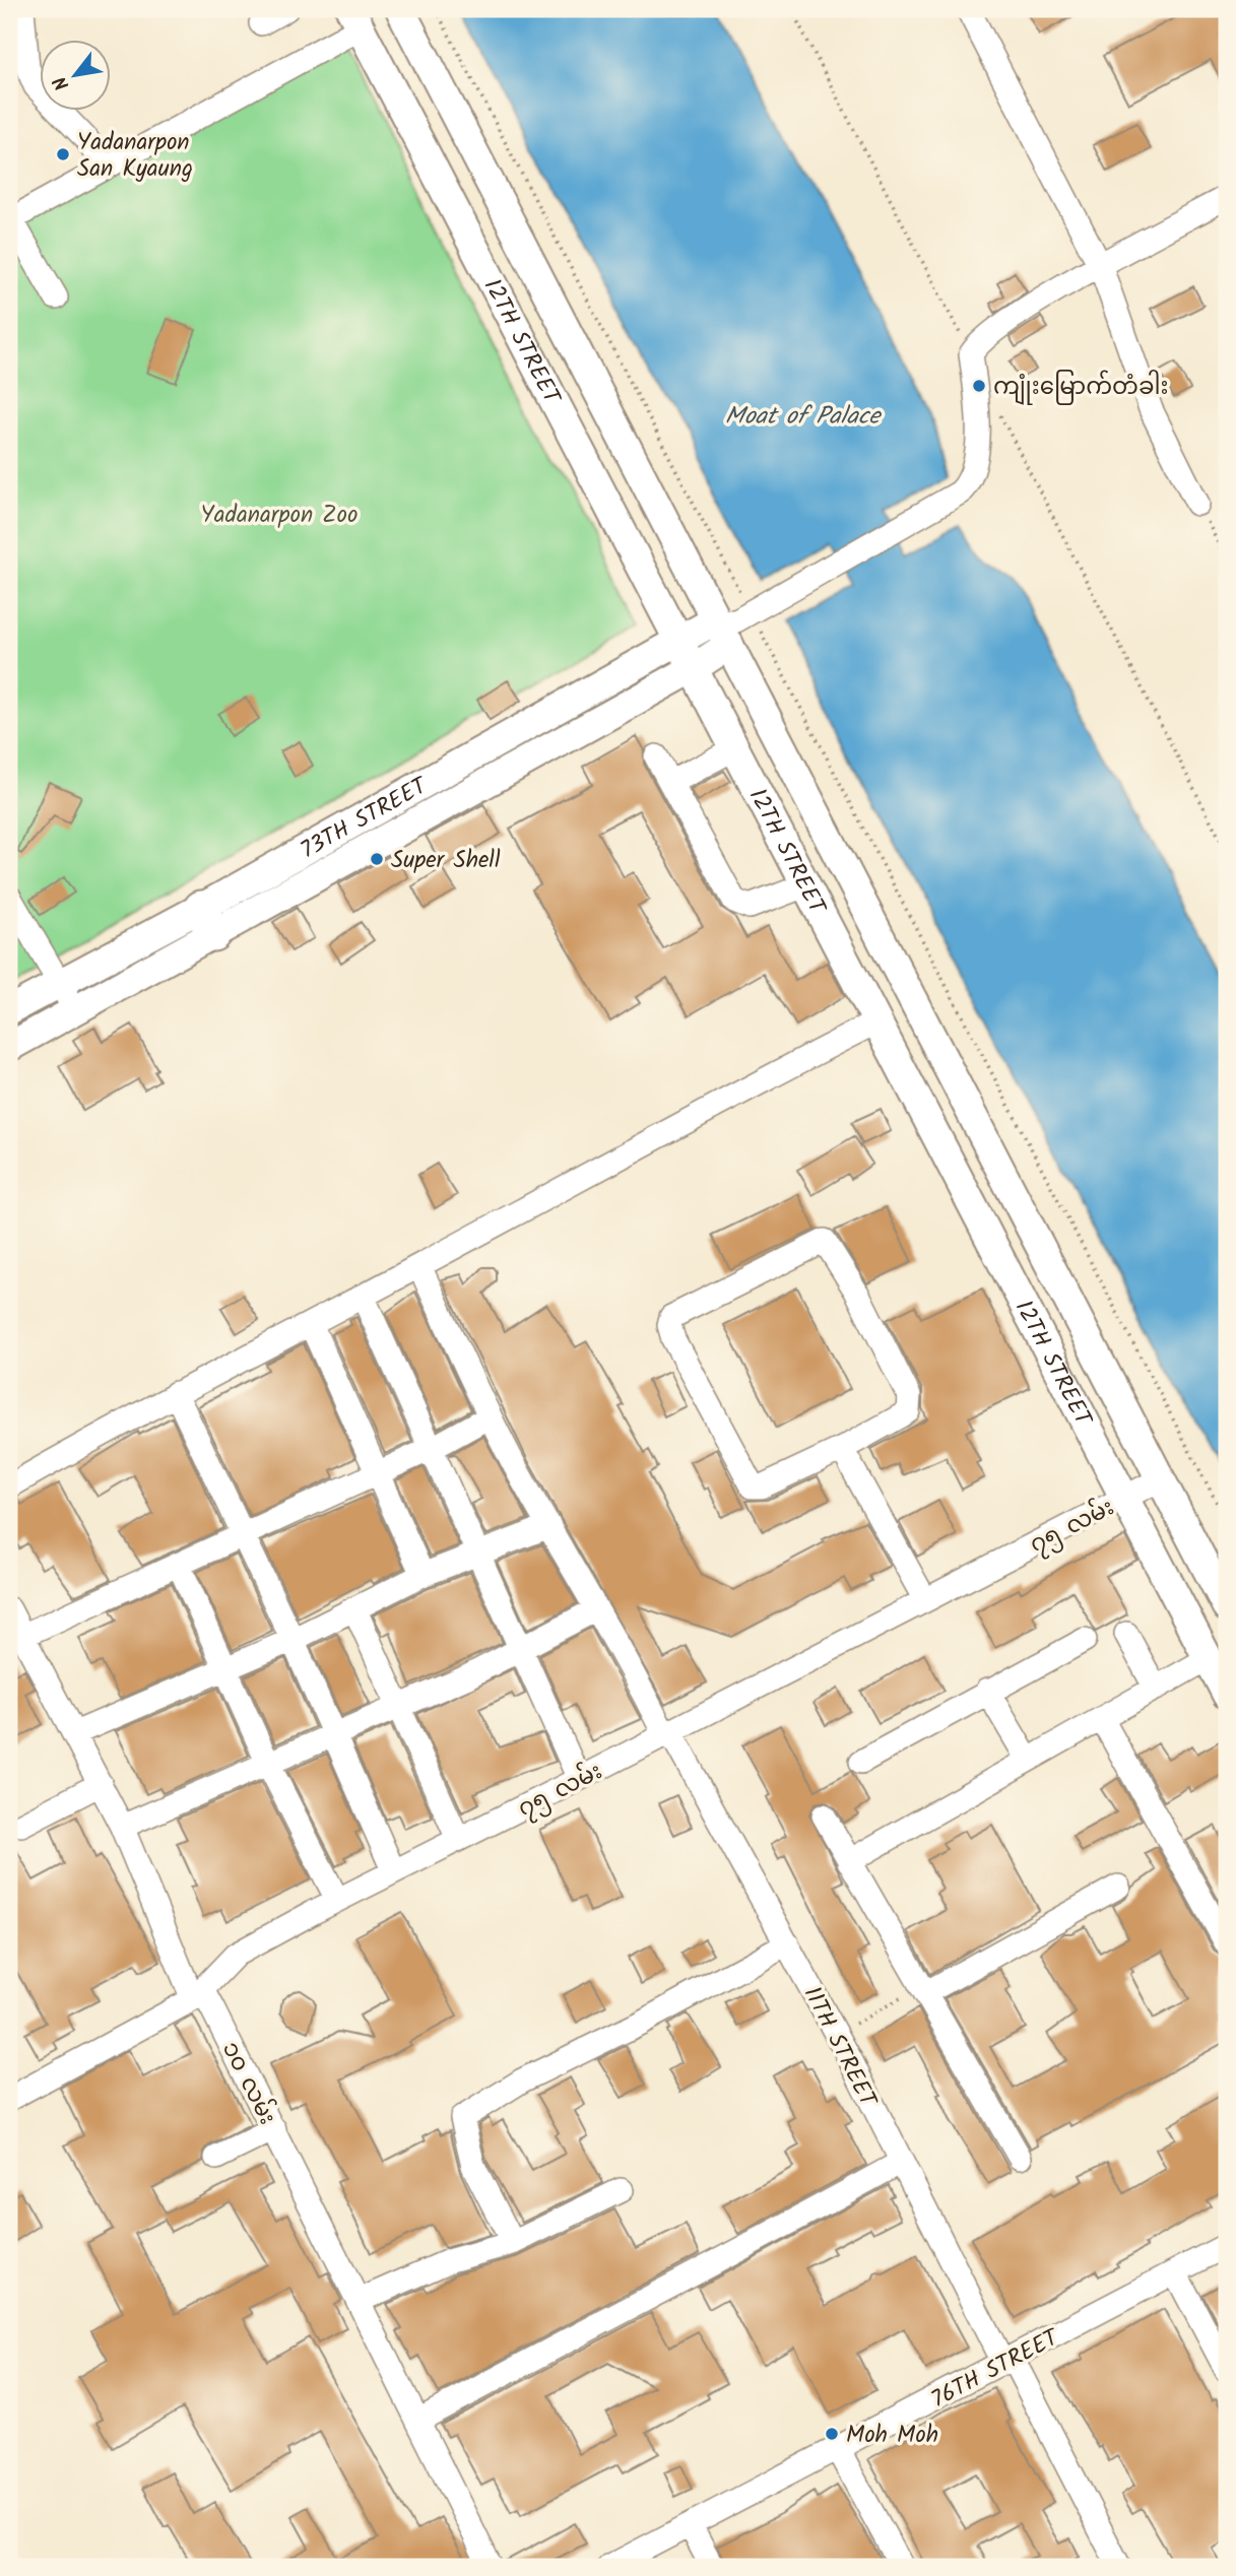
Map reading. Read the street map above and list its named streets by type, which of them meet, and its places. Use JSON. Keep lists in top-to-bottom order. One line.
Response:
{"streets":{"main road":["12TH STREET","73TH STREET"],"street":["၇၅ လမ်း","11TH STREET","၁၀ လမ်း","76TH STREET"]},"crossings":[["12TH STREET","73TH STREET"],["12TH STREET","၇၅ လမ်း"],["၇၅ လမ်း","11TH STREET"],["၇၅ လမ်း","၁၀ လမ်း"],["11TH STREET","76TH STREET"]],"water":["Moat of Palace"],"parks":["Yadanarpon Zoo"],"places":["Yadanarpon San Kyaung","ကျုံးမြောက်တံခါး","Super Shell","Moh Moh"],"north":"bottom left"}
